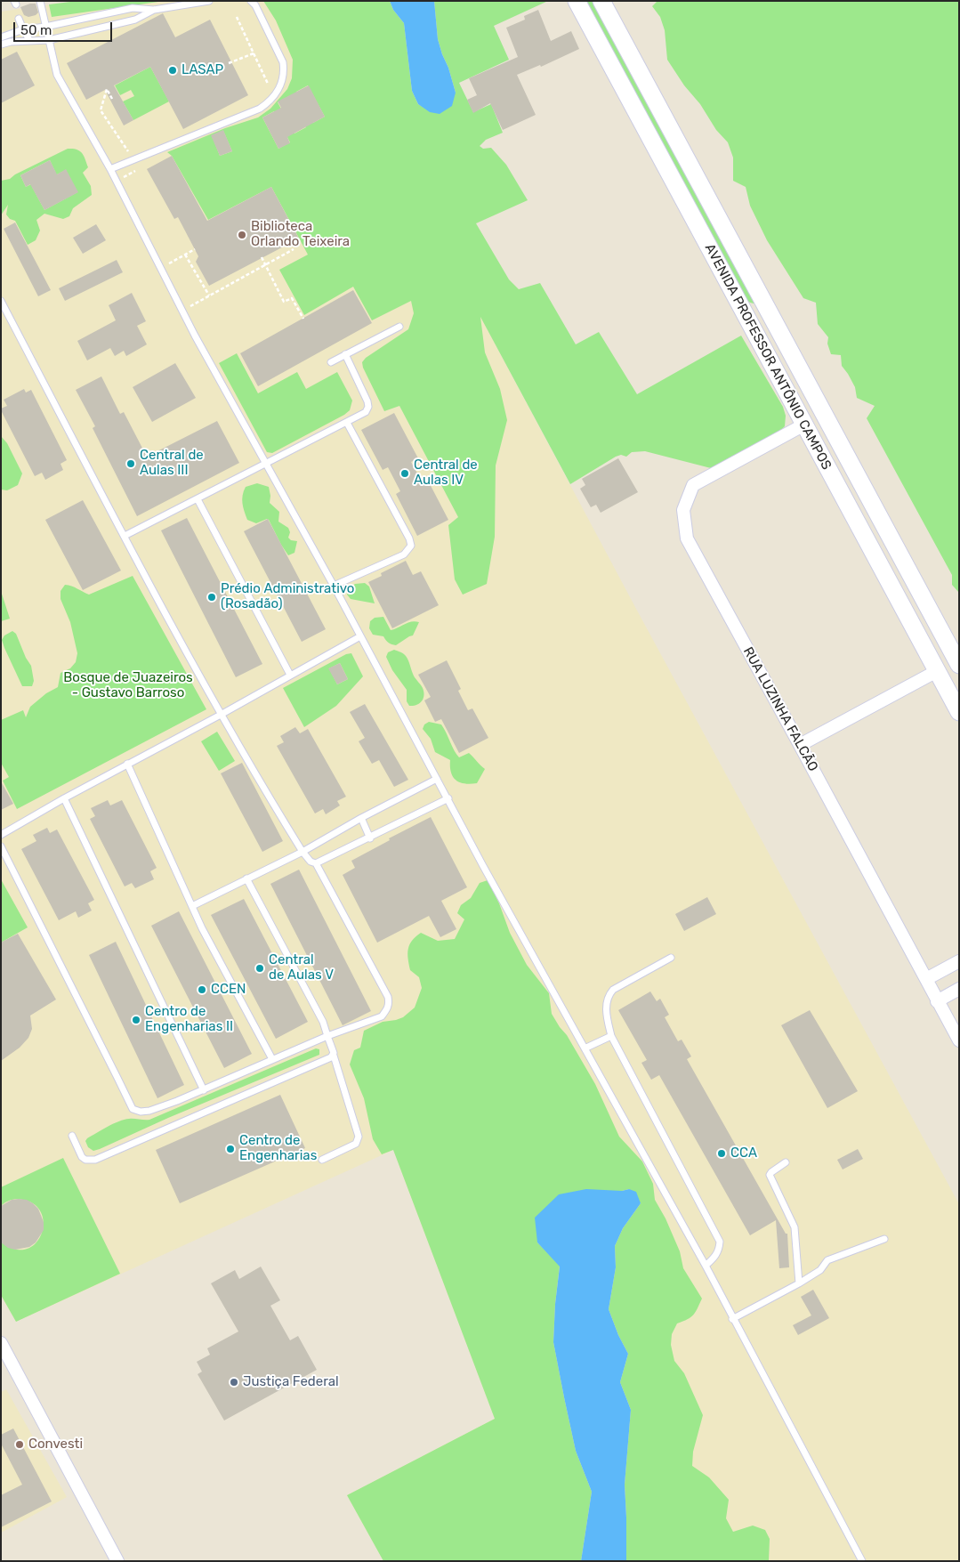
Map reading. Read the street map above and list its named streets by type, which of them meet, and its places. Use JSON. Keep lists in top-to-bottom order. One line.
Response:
{"streets":{"street":["AVENIDA PROFESSOR ANTÔNIO CAMPOS","RUA LUZINHA FALCÃO"]},"crossings":[["AVENIDA PROFESSOR ANTÔNIO CAMPOS","RUA LUZINHA FALCÃO"]],"parks":["Bosque de Juazeiros - Gustavo Barroso"],"places":["LASAP","Biblioteca Orlando Teixeira","Central de Aulas III","Central de Aulas IV","Prédio Administrativo (Rosadão)","Central de Aulas V","CCEN","Centro de Engenharias II","Centro de Engenharias","CCA","Justiça Federal","Convesti"],"scale_bar":"50 m"}
